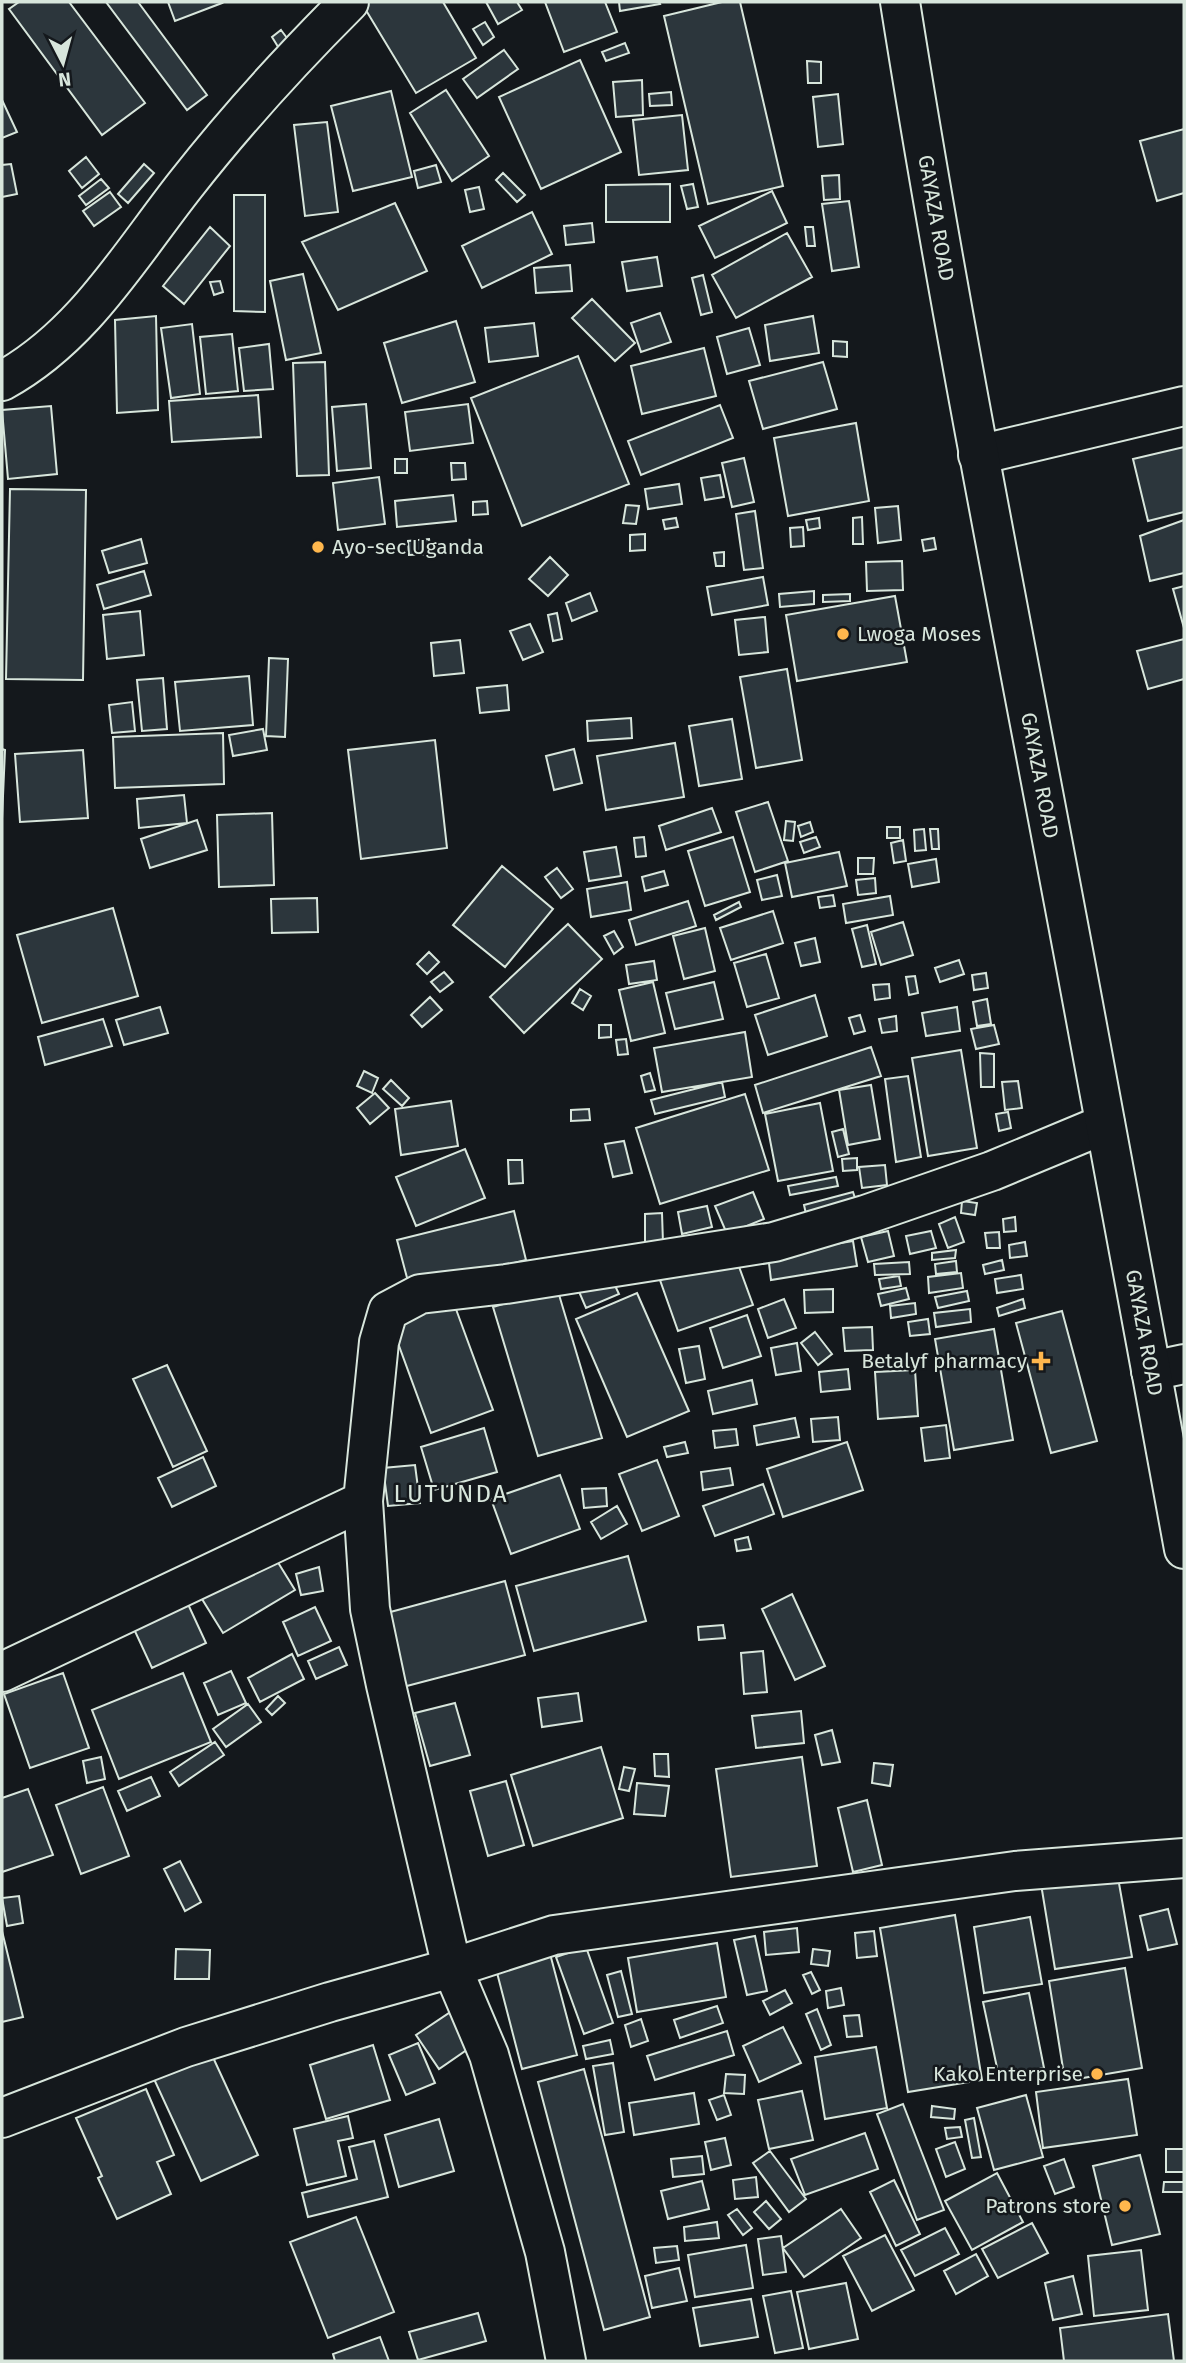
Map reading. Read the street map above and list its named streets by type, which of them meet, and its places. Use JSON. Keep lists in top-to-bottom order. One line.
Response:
{"streets":{"street":["GAYAZA ROAD"]},"districts":["LUTUNDA"],"places":{"other":["Ayo-sec Uganda","Lwoga Moses","Kako Enterprise","Patrons store"],"health":["Betalyf pharmacy"]},"north":"bottom"}
